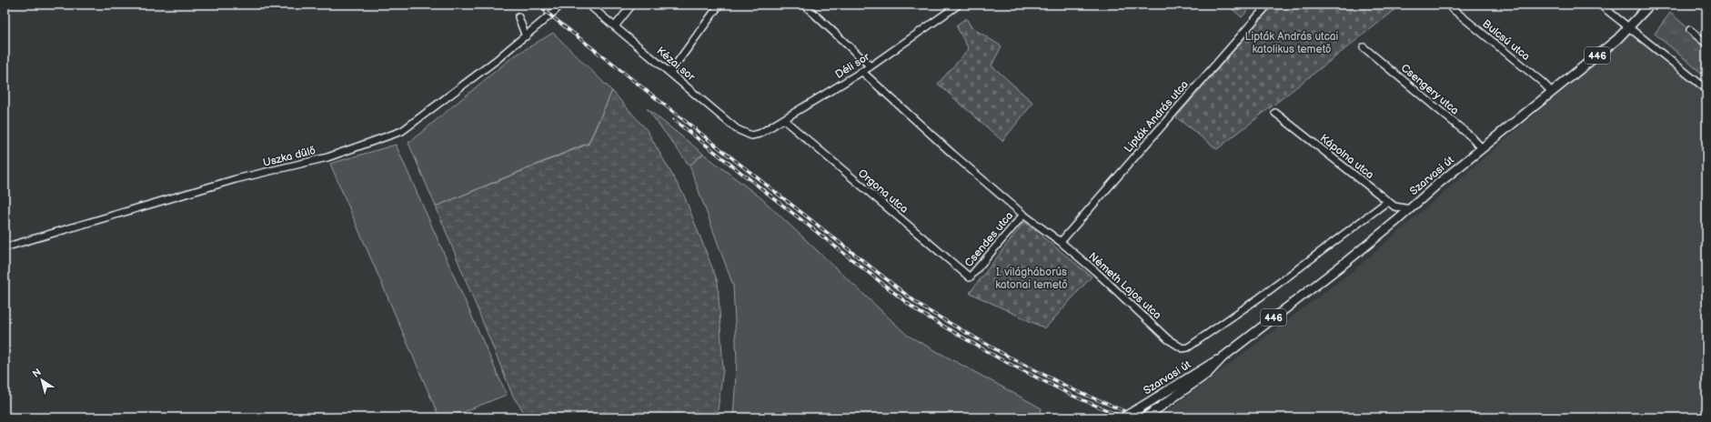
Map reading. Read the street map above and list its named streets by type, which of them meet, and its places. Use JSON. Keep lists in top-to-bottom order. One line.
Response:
{"streets":{"main road":["446","Szarvasi út"],"street":["Bulcsú utca","Kézai sor","Déli sor","Csengery utca","Lipták András utca","Uszka dűlő","Kápolna utca","Orgona utca","Csendes utca","Németh Lajos utca"]},"crossings":[["Bulcsú utca","Szarvasi út"],["Kézai sor","Déli sor"],["Déli sor","Orgona utca"],["Déli sor","Németh Lajos utca"],["Csengery utca","Szarvasi út"],["Lipták András utca","Németh Lajos utca"],["Kápolna utca","Szarvasi út"],["Kápolna utca","Németh Lajos utca"],["Orgona utca","Csendes utca"],["Csendes utca","Németh Lajos utca"]],"parks":["Lipták András utcai katolikus temető","I. világháborús katonai temető"],"north":"top left"}
